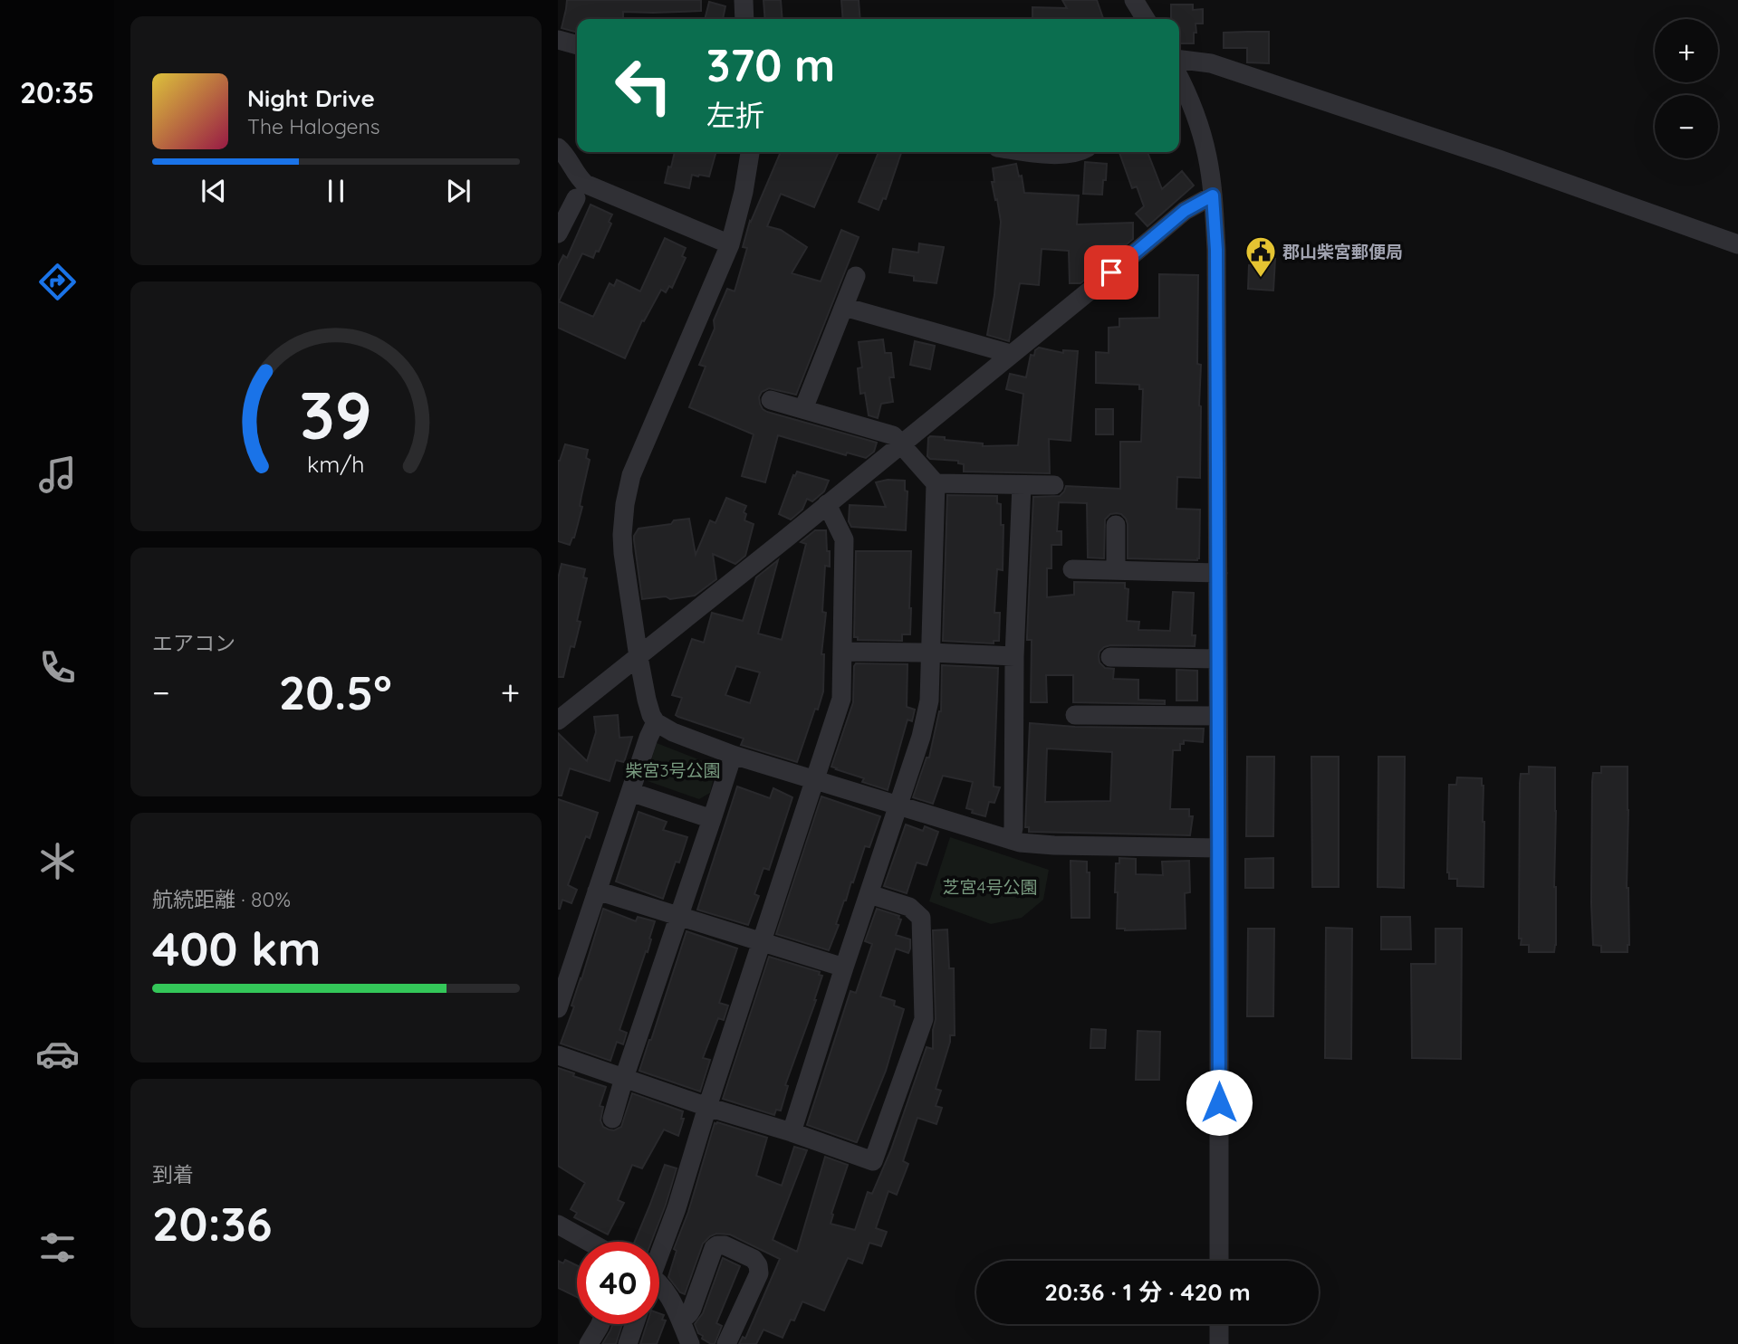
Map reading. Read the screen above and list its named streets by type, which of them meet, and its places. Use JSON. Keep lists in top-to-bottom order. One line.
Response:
{"parks":["柴宮3号公園","芝宮4号公園"],"places":{"public building":["郡山柴宮郵便局"]},"page":{"tabs":"20:35","map_buttons":["+","−"],"turn":["370 m","左折"],"song":["Night Drive","The Halogens"],"tile":["エアコン",["航続距離 · 80%","400 km"],["到着","20:36"]],"heat":["−","20.5°","+"],"limit":"40","trip":"20:36 · 1 分 · 420 m","gauge":["39","km/h"]}}
